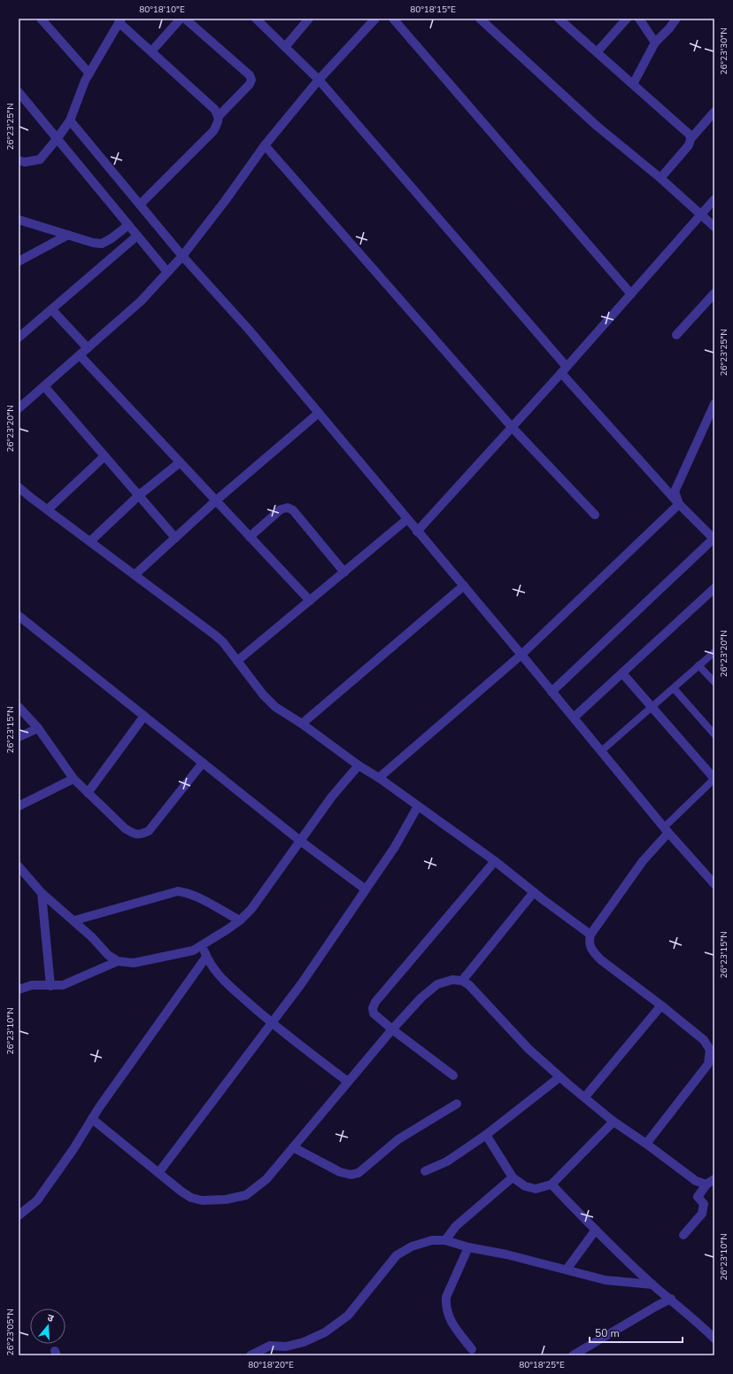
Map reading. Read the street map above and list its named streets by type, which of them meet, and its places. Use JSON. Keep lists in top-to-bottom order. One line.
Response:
{"scale_bar":"50 m","north":"top","coordinates":["80°18'10\"E","80°18'15\"E","26°23'30\"N","26°23'25\"N","26°23'20\"N","26°23'15\"N","26°23'10\"N","26°23'05\"N","80°18'20\"E","80°18'25\"E"]}
